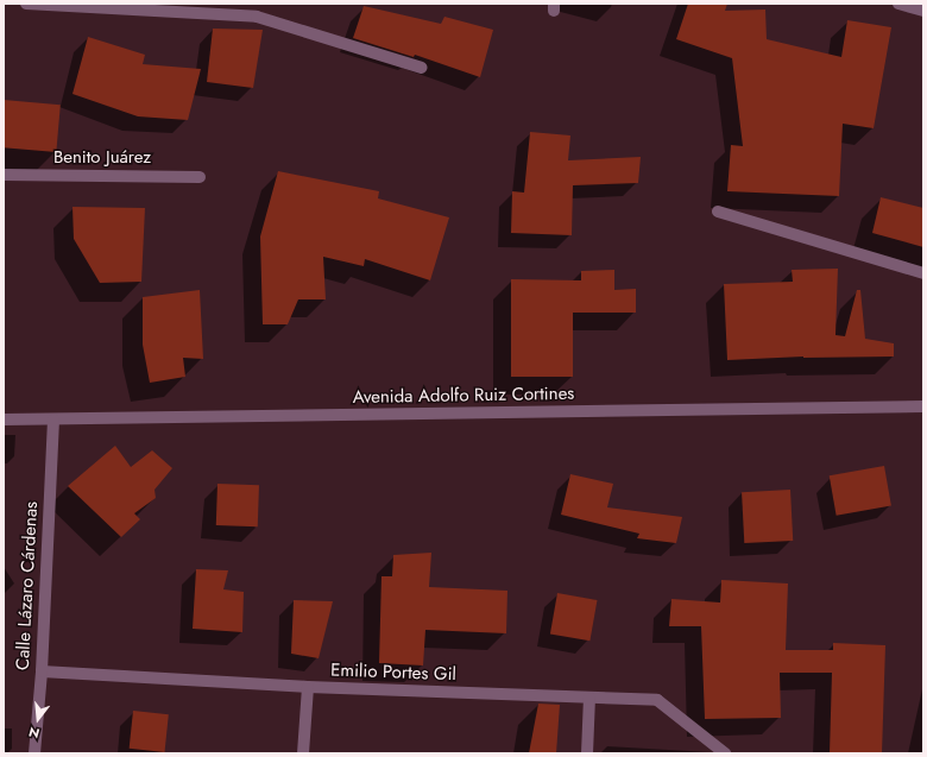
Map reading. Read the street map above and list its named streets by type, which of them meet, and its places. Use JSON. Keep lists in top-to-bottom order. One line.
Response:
{"streets":{"street":["Benito Juárez","Avenida Adolfo Ruiz Cortines","Calle Lázaro Cárdenas","Emilio Portes Gil"]},"crossings":[["Avenida Adolfo Ruiz Cortines","Calle Lázaro Cárdenas"],["Calle Lázaro Cárdenas","Emilio Portes Gil"]],"north":"bottom"}
